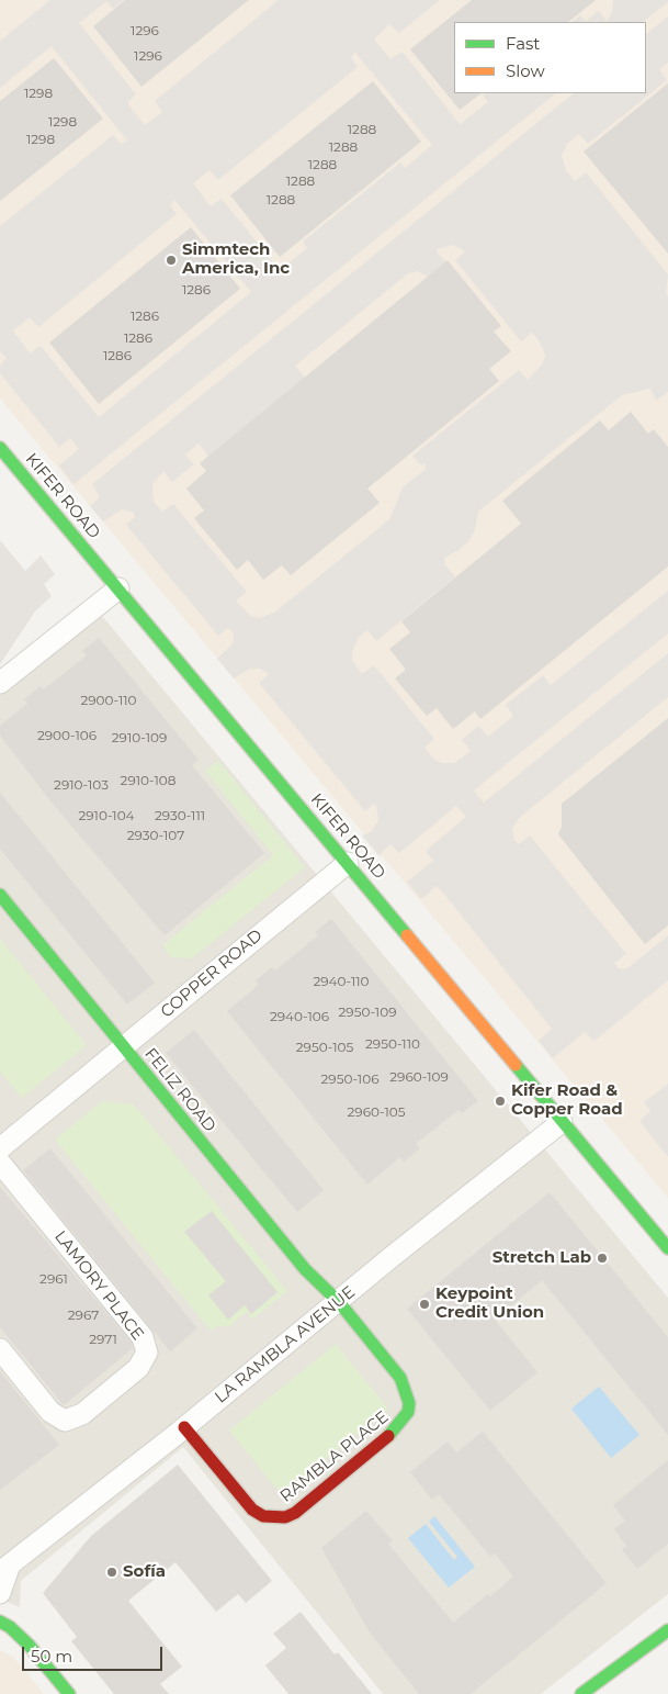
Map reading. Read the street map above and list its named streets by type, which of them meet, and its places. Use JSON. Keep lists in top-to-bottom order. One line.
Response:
{"streets":{"main road":["KIFER ROAD","FELIZ ROAD","RAMBLA PLACE"],"street":["COPPER ROAD","LAMORY PLACE","LA RAMBLA AVENUE"]},"crossings":[["KIFER ROAD","COPPER ROAD"],["KIFER ROAD","LA RAMBLA AVENUE"],["COPPER ROAD","FELIZ ROAD"],["FELIZ ROAD","LA RAMBLA AVENUE"],["FELIZ ROAD","RAMBLA PLACE"],["LA RAMBLA AVENUE","RAMBLA PLACE"]],"places":["Simmtech America, Inc","Kifer Road & Copper Road","Stretch Lab","Keypoint Credit Union","Sofía"],"house_numbers":["1296","1296","1298","1298","1288","1298","1288","1288","1288","1288","1286","1286","1286","1286","2900-110","2900-106","2910-109","2910-108","2910-103","2910-104","2930-111","2930-107","2940-110","2950-109","2940-106","2950-110","2950-105","2960-109","2950-106","2960-105","2961","2967","2971"],"legend":["Fast","Slow"],"scale_bar":"50 m"}
